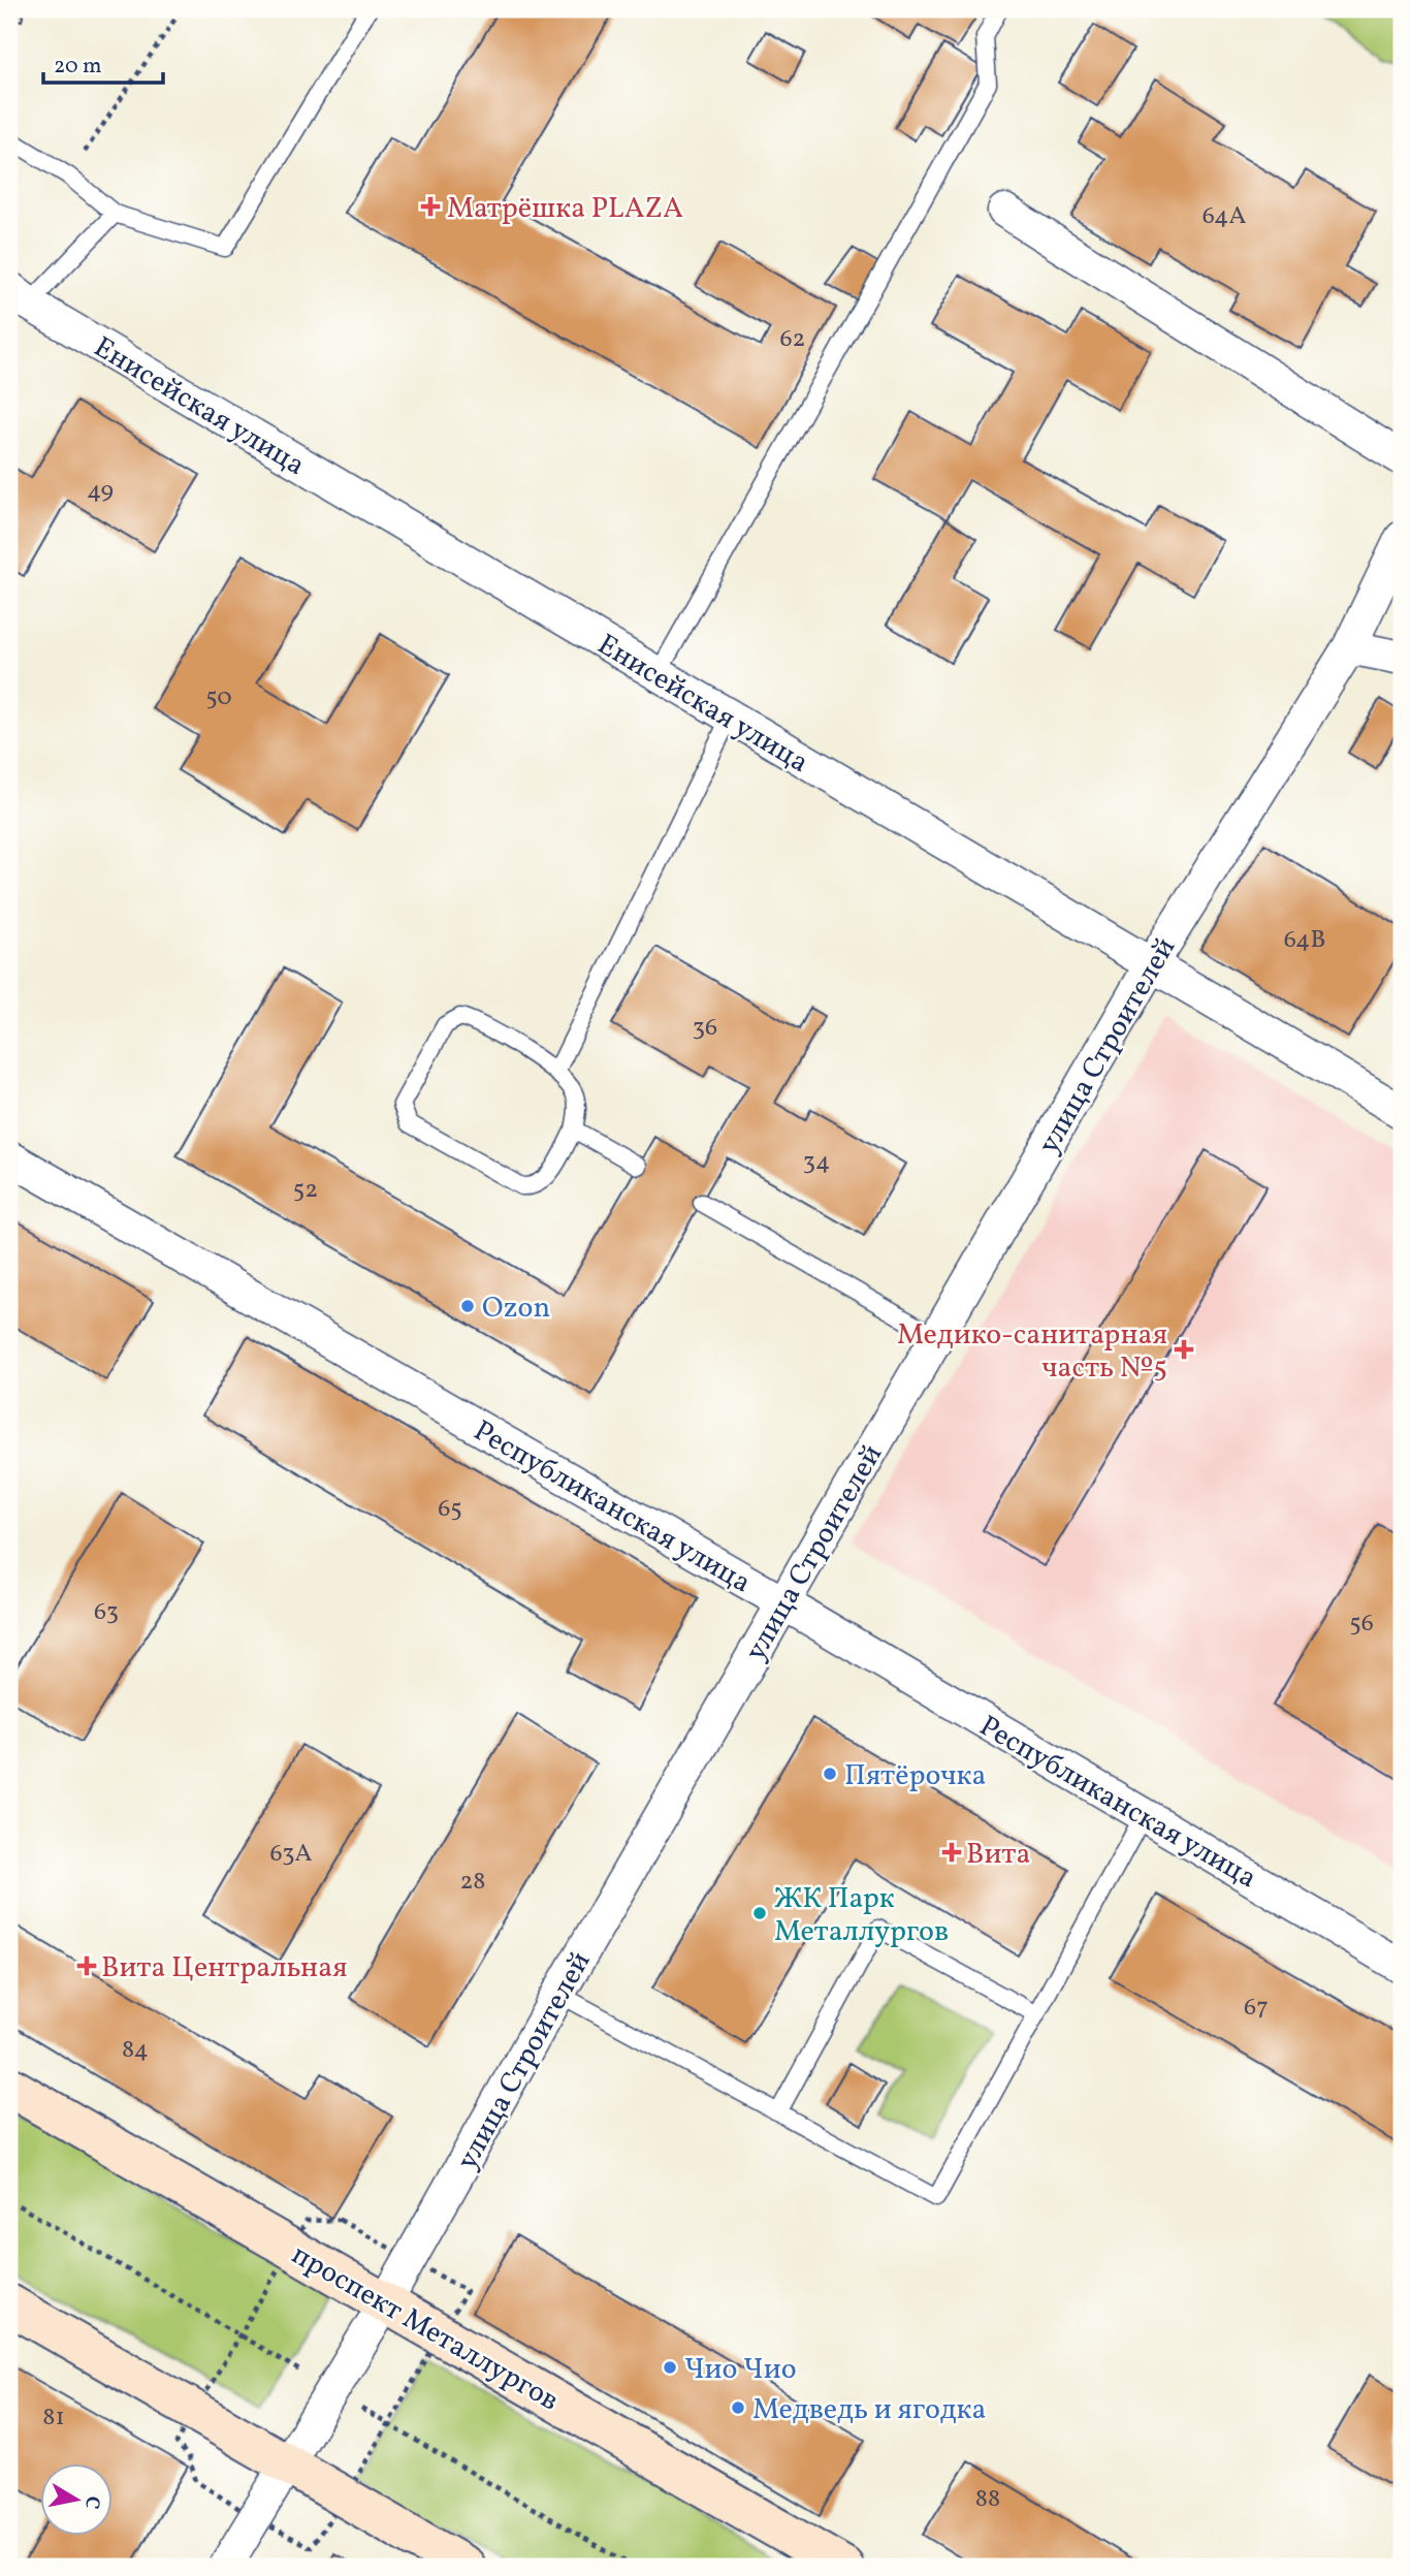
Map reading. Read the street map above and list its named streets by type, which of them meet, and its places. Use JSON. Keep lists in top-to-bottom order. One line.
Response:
{"streets":{"street":["Енисейская улица","улица Строителей","Республиканская улица","проспект Металлургов"]},"crossings":[["Енисейская улица","улица Строителей"],["улица Строителей","Республиканская улица"],["улица Строителей","проспект Металлургов"]],"places":{"health":["Матрёшка PLAZA","Медико-санитарная часть №5","Вита","Вита Центральная"],"other":["Ozon","Пятёрочка","ЖК Парк Металлургов","Чио Чио","Медведь и ягодка"]},"house_numbers":["64А","62","49","50","64В","36","34","52","65","63","56","63А","28","67","84","81","88"],"scale_bar":"20 m","north":"right"}
